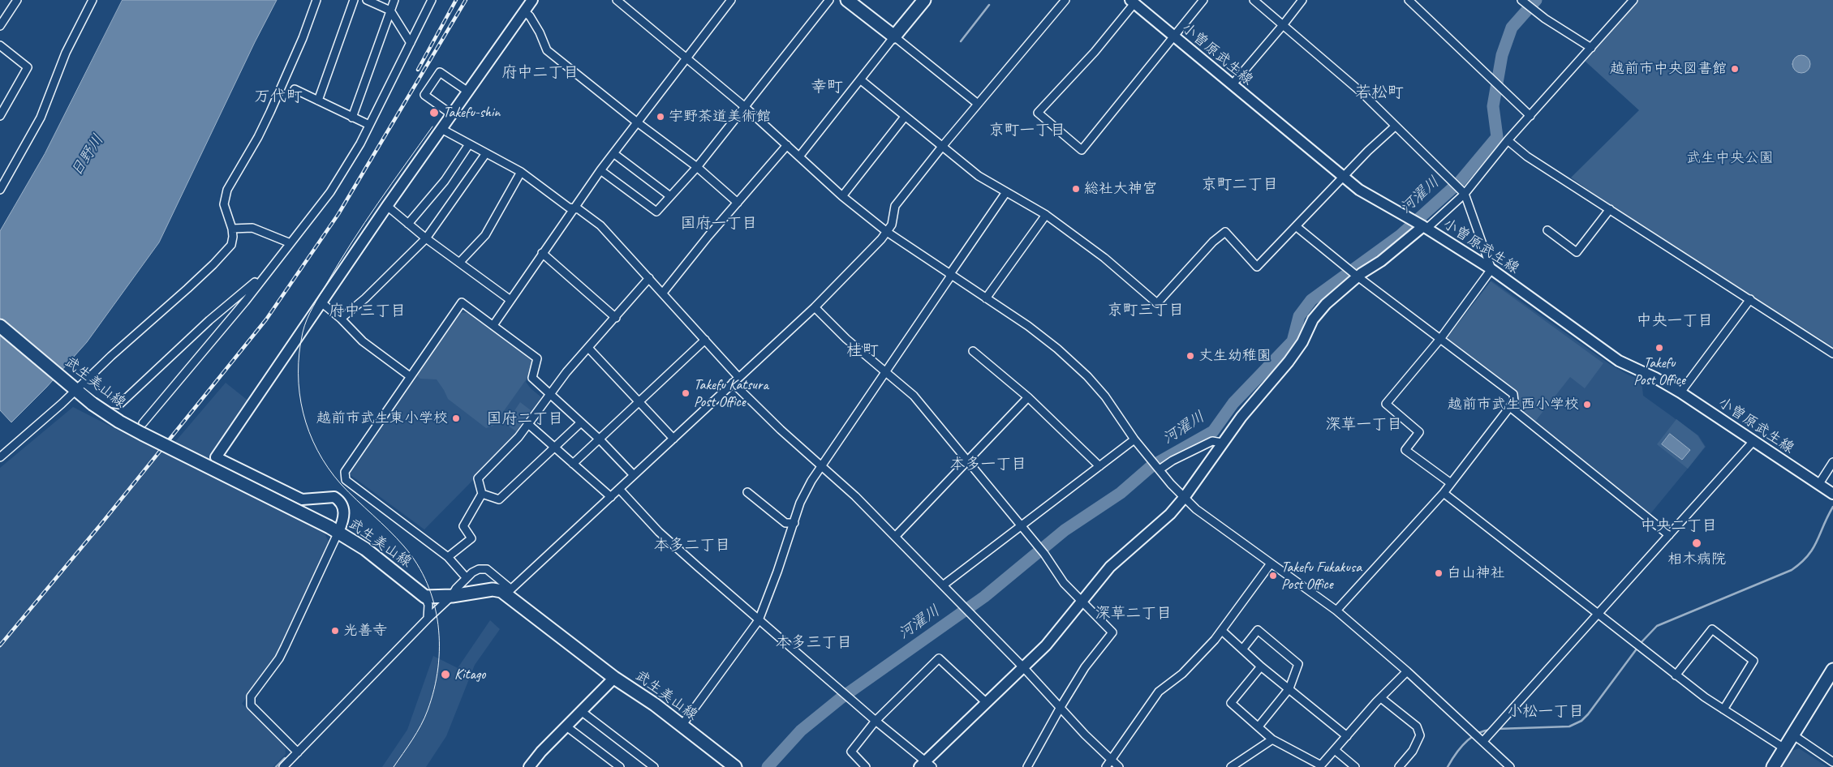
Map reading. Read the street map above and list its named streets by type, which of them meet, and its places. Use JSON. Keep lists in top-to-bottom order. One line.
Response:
{"streets":{"main road":["武生美山線"],"street":["小曽原武生線"]},"districts":["府中二丁目","幸町","若松町","万代町","京町一丁目","京町二丁目","国府一丁目","京町三丁目","府中三丁目","中央一丁目","桂町","国府二丁目","深草一丁目","本多一丁目","中央二丁目","本多二丁目","深草二丁目","本多三丁目","小松一丁目"],"water":["日野川","河濯川"],"parks":["武生中央公園"],"places":["越前市中央図書館","Takefu-shin","宇野茶道美術館","総社大神宮","Takefu Post Office","丈生幼稚園","Takefu Katsura Post Office","越前市武生西小学校","越前市武生東小学校","相木病院","白山神社","Takefu Fukakusa Post Office","光善寺","Kitago"]}
